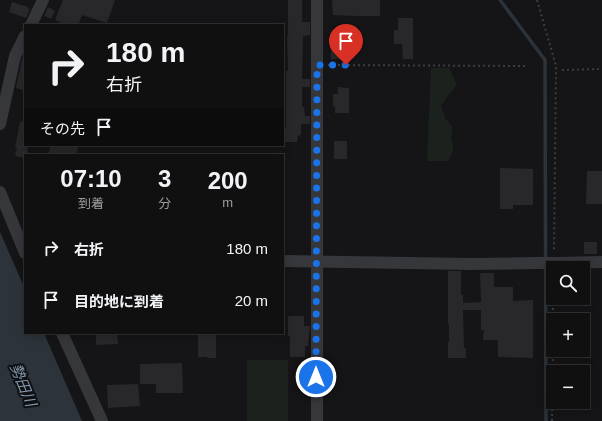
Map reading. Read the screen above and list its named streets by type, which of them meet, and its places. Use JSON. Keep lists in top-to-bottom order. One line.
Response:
{"water":["勢田川"],"page":{"turn":["180 m","右折"],"then":"その先","eta":["07:10","到着","3","分","200","m"],"list":[{"name":"右折","value":"180 m"},{"name":"目的地に到着","value":"20 m"}],"map_buttons":["+","−"]}}
